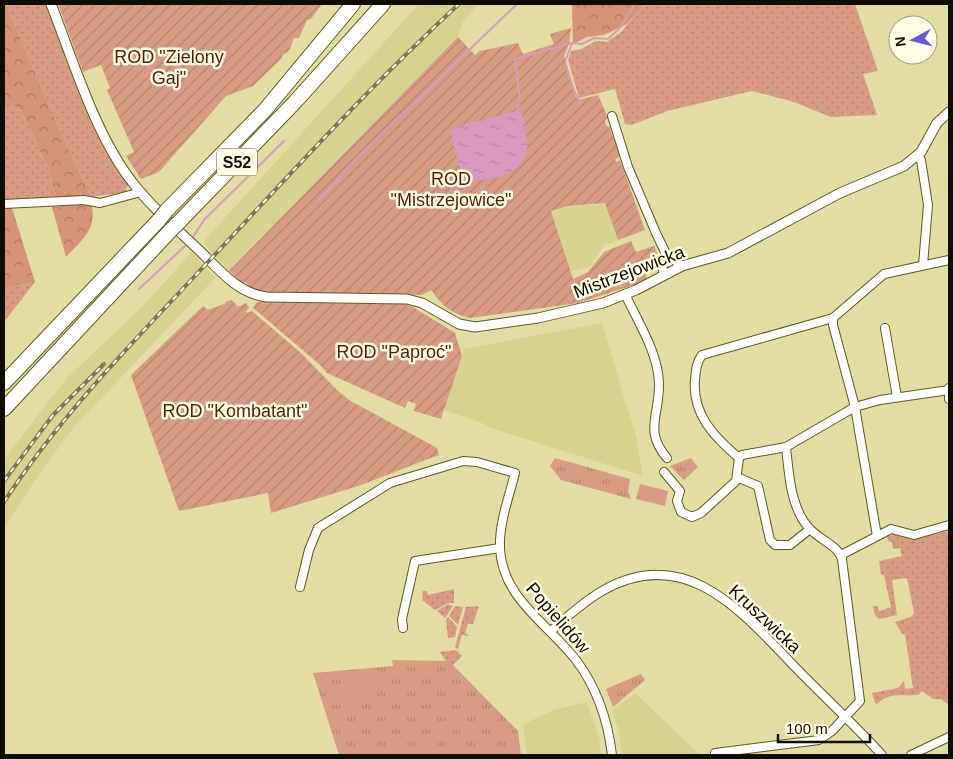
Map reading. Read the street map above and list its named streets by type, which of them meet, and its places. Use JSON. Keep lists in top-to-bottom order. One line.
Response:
{"streets":{"highway":["S52"],"street":["Mistrzejowicka","Popielidów","Kruszwicka"]},"crossings":[["Popielidów","Kruszwicka"]],"parks":["ROD \"Zielony Gaj\"","ROD \"Mistrzejowice\"","ROD \"Paproć\"","ROD \"Kombatant\""],"scale_bar":"100 m","north":"left"}
